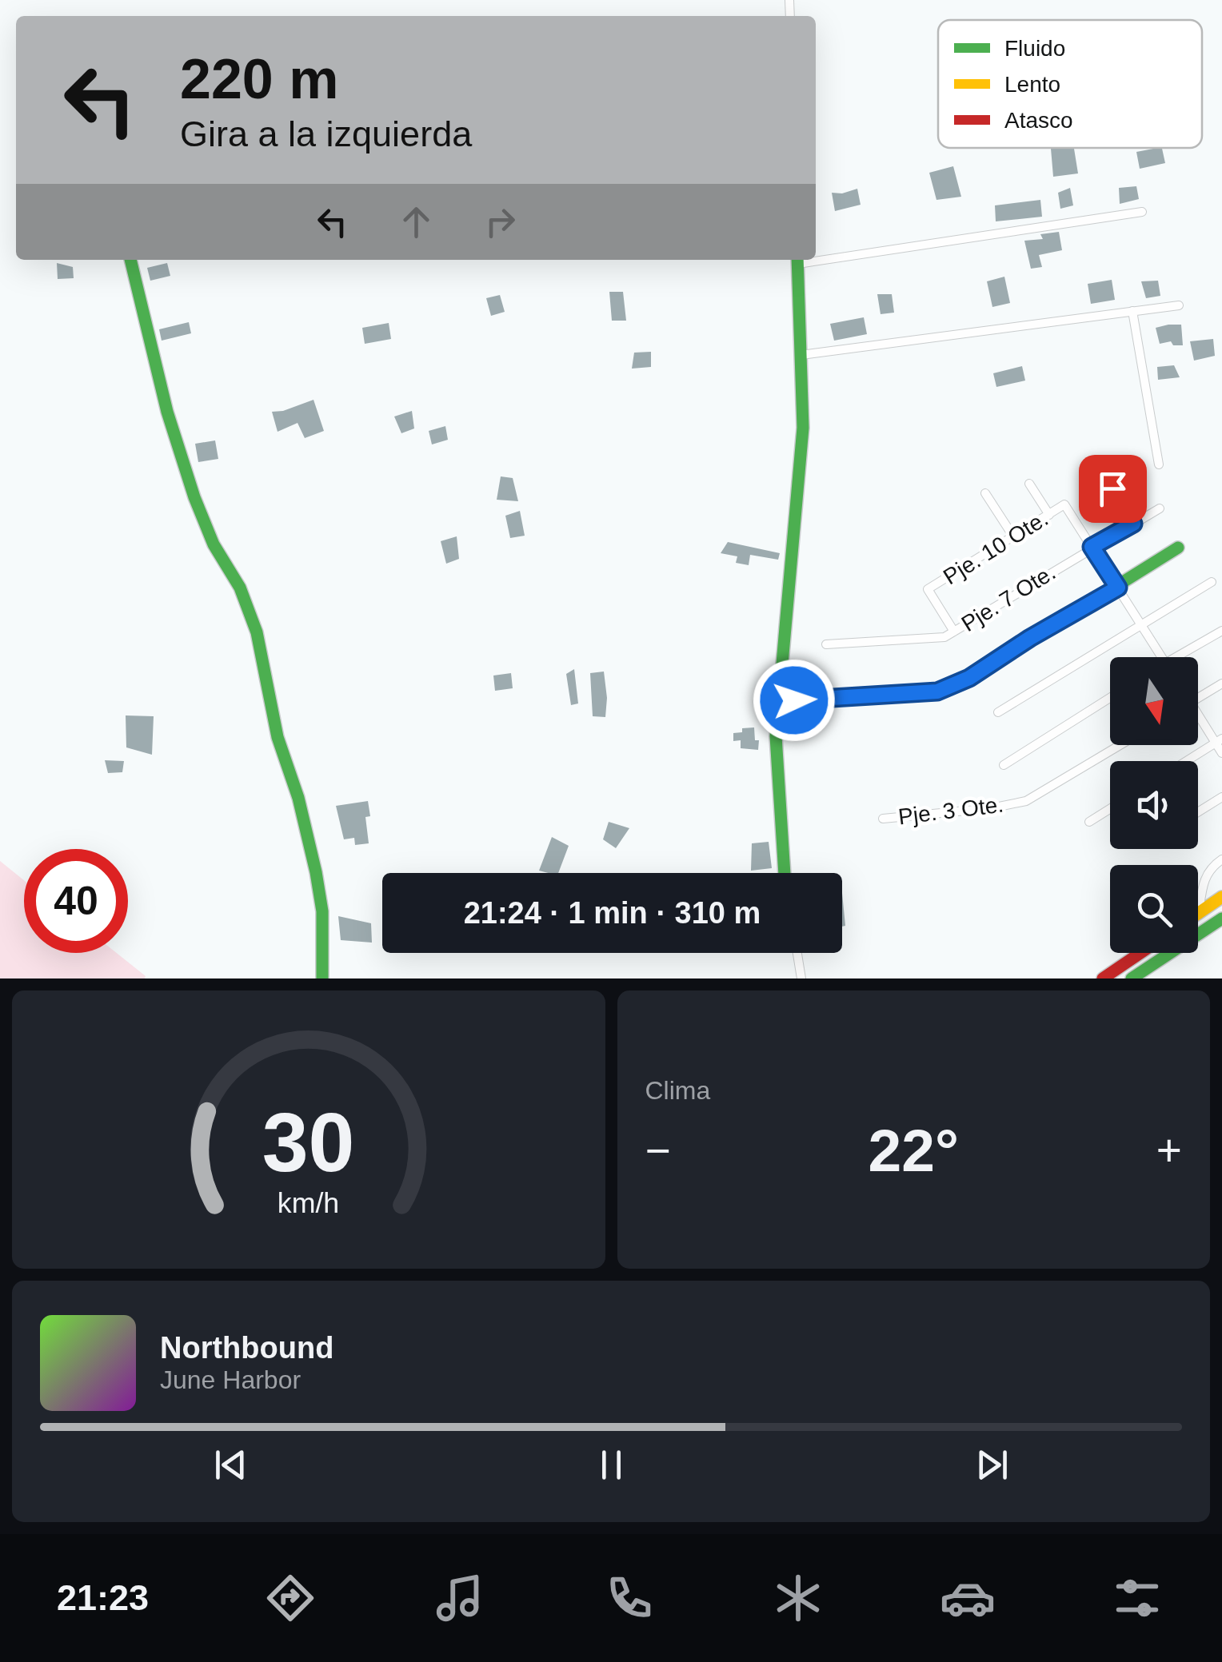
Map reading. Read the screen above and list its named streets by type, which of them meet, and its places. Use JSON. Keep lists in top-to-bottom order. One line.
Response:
{"streets":{"street":["Pje. 10 Ote.","Pje. 7 Ote.","Pje. 3 Ote."]},"crossings":[["Pje. 10 Ote.","Pje. 7 Ote."]],"legend":["Fluido","Lento","Atasco"],"north":"bottom","page":{"turn":["220 m","Gira a la izquierda"],"limit":"40","trip":"21:24 · 1 min · 310 m","tile":"Clima","heat":["−","22°","+"],"song":["Northbound","June Harbor"],"tabs":"21:23","gauge":["30","km/h"]}}
